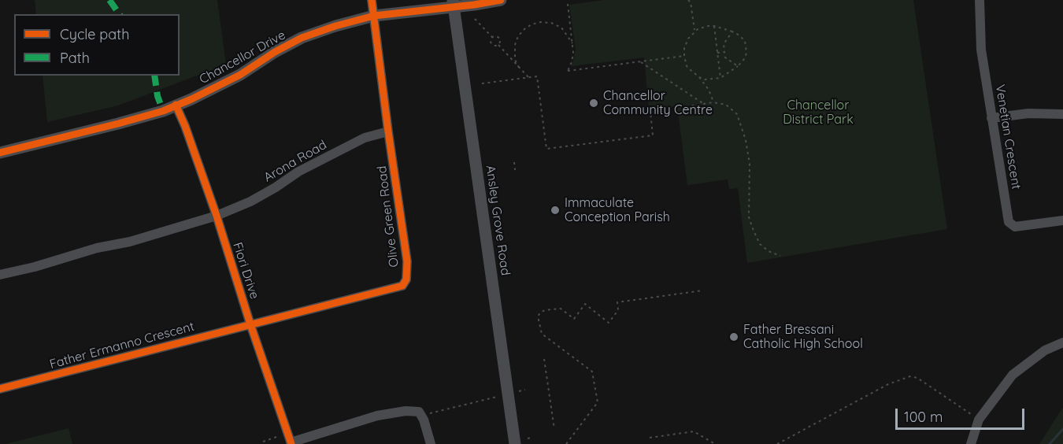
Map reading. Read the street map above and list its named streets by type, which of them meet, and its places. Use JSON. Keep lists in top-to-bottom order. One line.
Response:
{"streets":{"street":["Chancellor Drive","Venetian Crescent","Arona Road","Olive Green Road","Ansley Grove Road","Fiori Drive","Father Ermanno Crescent"]},"crossings":[["Chancellor Drive","Olive Green Road"],["Chancellor Drive","Ansley Grove Road"],["Chancellor Drive","Fiori Drive"],["Arona Road","Olive Green Road"],["Arona Road","Fiori Drive"],["Olive Green Road","Fiori Drive"],["Olive Green Road","Father Ermanno Crescent"],["Fiori Drive","Father Ermanno Crescent"]],"parks":["Chancellor District Park"],"places":["Chancellor Community Centre","Immaculate Conception Parish","Father Bressani Catholic High School"],"legend":["Cycle path","Path"],"scale_bar":"100 m"}
